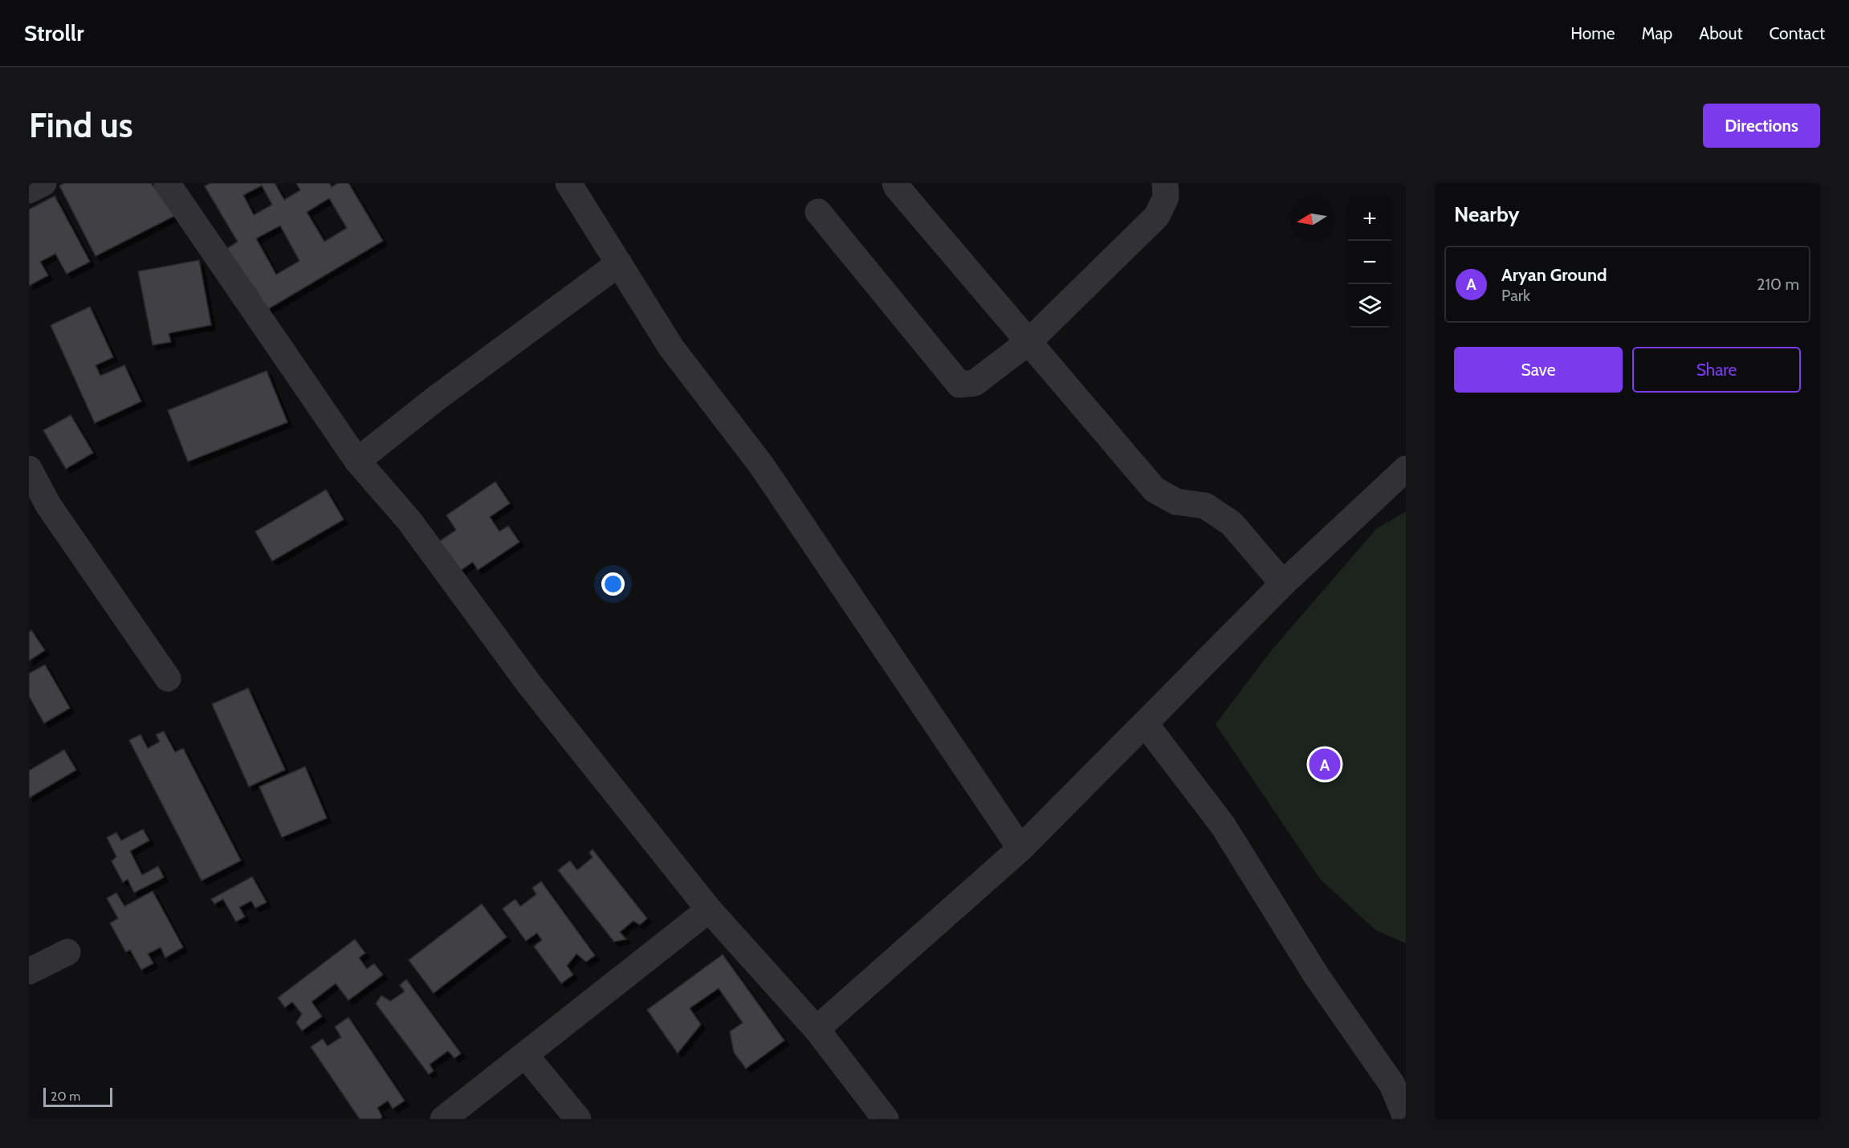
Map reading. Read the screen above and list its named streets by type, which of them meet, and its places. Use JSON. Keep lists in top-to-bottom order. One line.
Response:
{"scale_bar":"20 m","north":"left","page":{"header":"Strollr","nav":["Home","Map","About","Contact"],"buttons":["Directions",["Save","Share"]],"title":"Find us","heading":"Nearby","map_buttons":["+","−"],"list":[{"mark":"A","name":"Aryan Ground","note":"Park","value":"210 m"}],"pins":"A","scale":"20 m"}}
